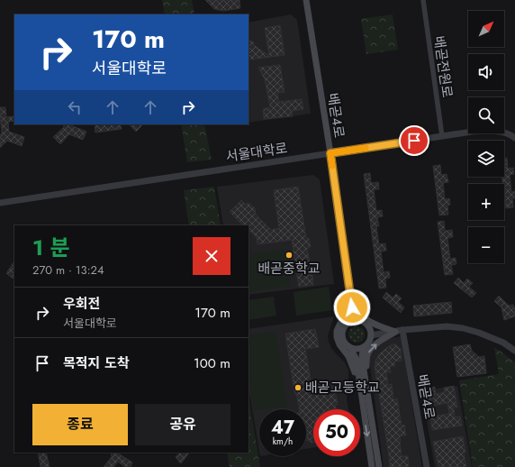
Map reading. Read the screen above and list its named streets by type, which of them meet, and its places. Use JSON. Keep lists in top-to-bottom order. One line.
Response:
{"streets":{"main road":["배곧4로"],"street":["배곧전원로","서울대학로"]},"crossings":[["배곧전원로","서울대학로"],["배곧4로","서울대학로"]],"places":["배곧중학교","배곧고등학교"],"north":"top right","page":{"map_buttons":["+","−"],"turn":["170 m","서울대학로"],"heading":["1 분","270 m · 13:24"],"list":[{"name":"우회전","note":"서울대학로","value":"170 m"},{"name":"목적지 도착","value":"100 m"}],"buttons":["종료","공유"],"speed":"47 km/h","limit":"50"}}
